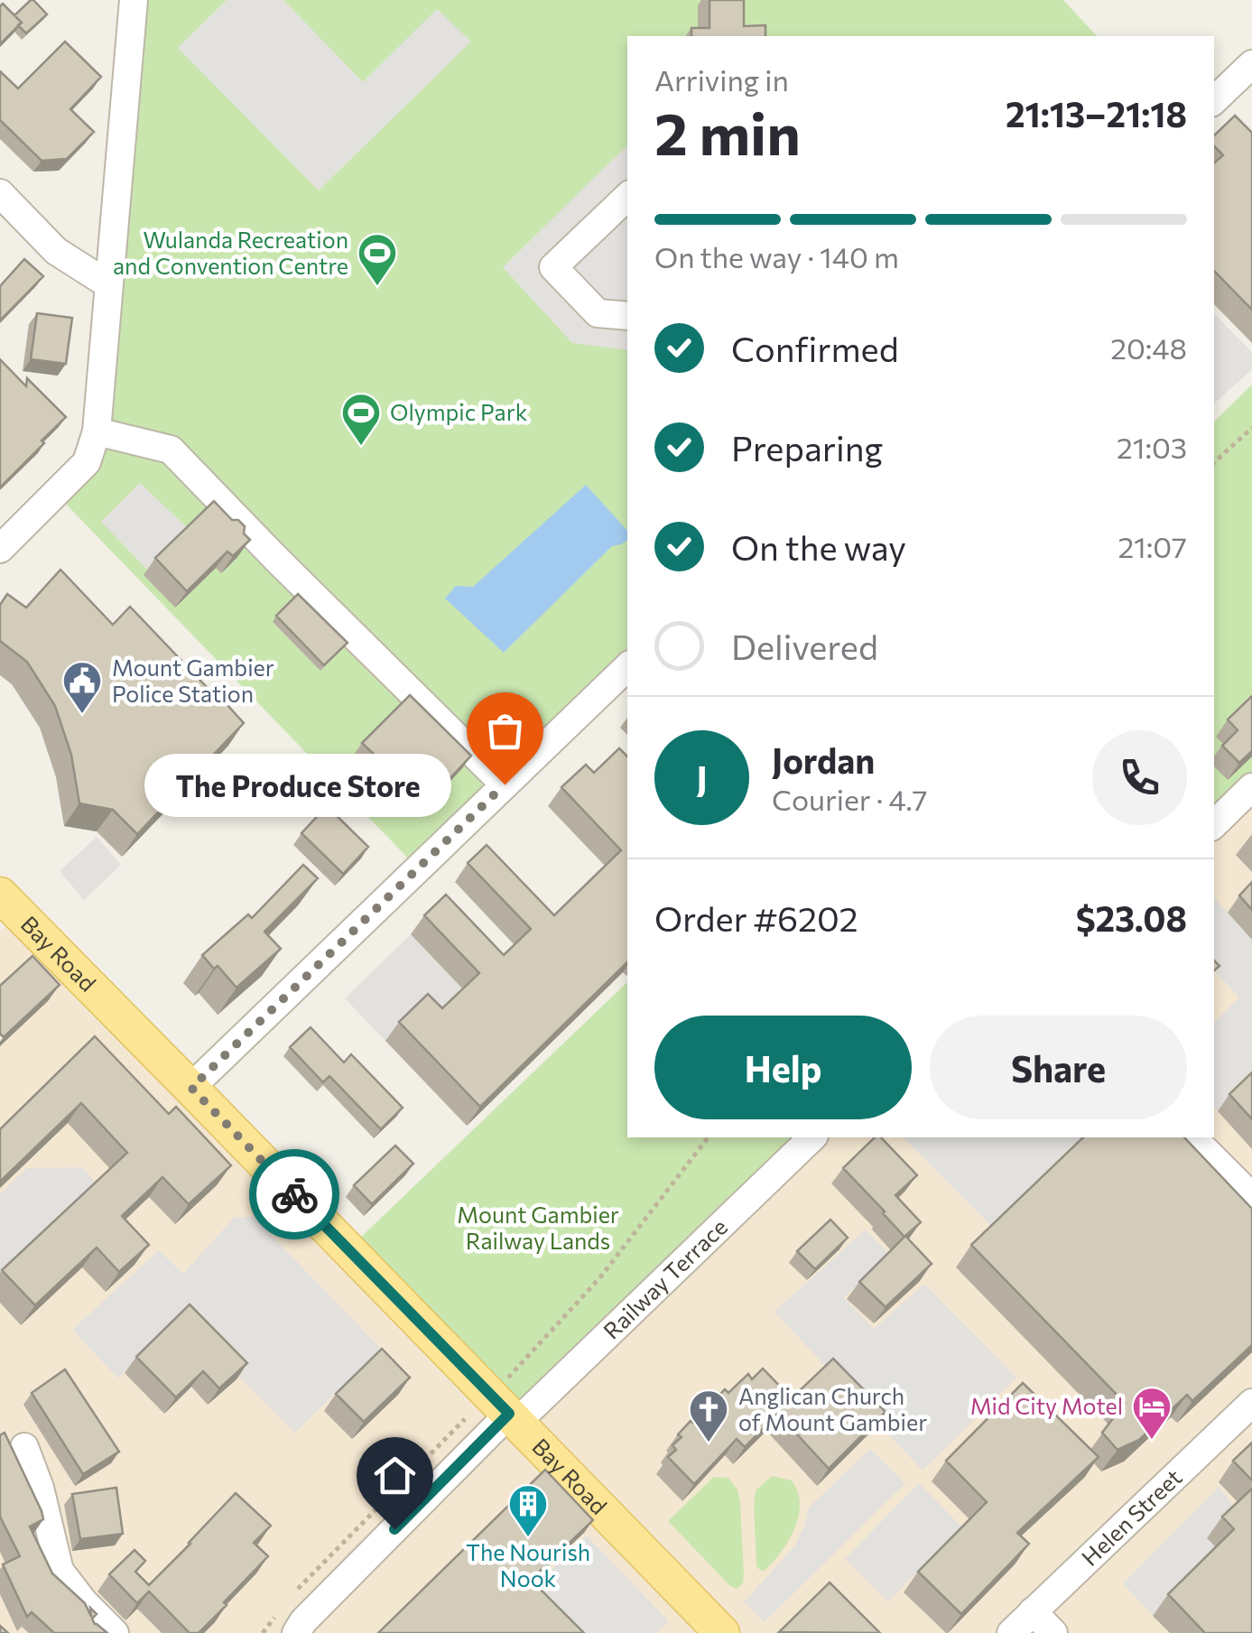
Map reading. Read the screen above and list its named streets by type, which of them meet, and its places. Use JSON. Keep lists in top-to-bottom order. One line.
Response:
{"streets":{"main road":["Bay Road"],"street":["Railway Terrace","Helen Street"]},"crossings":[["Bay Road","Railway Terrace"]],"parks":["Mount Gambier Railway Lands"],"places":{"sports":["Wulanda Recreation and Convention Centre","Olympic Park"],"public building":["Mount Gambier Police Station"],"other":["The Produce Store"],"hotel":["Mid City Motel"],"church":["Anglican Church of Mount Gambier"],"building":["The Nourish Nook"]},"page":{"heading":["2 min","Arriving in","21:13–21:18"],"panel":["Jordan","Courier · 4.7","Order #6202","$23.08"],"bar":"On the way · 140 m","list":[["Confirmed","20:48"],["Preparing","21:03"],["On the way","21:07"],"Delivered"],"round":"J","bubble":"The Produce Store","buttons":["Help","Share"]}}
